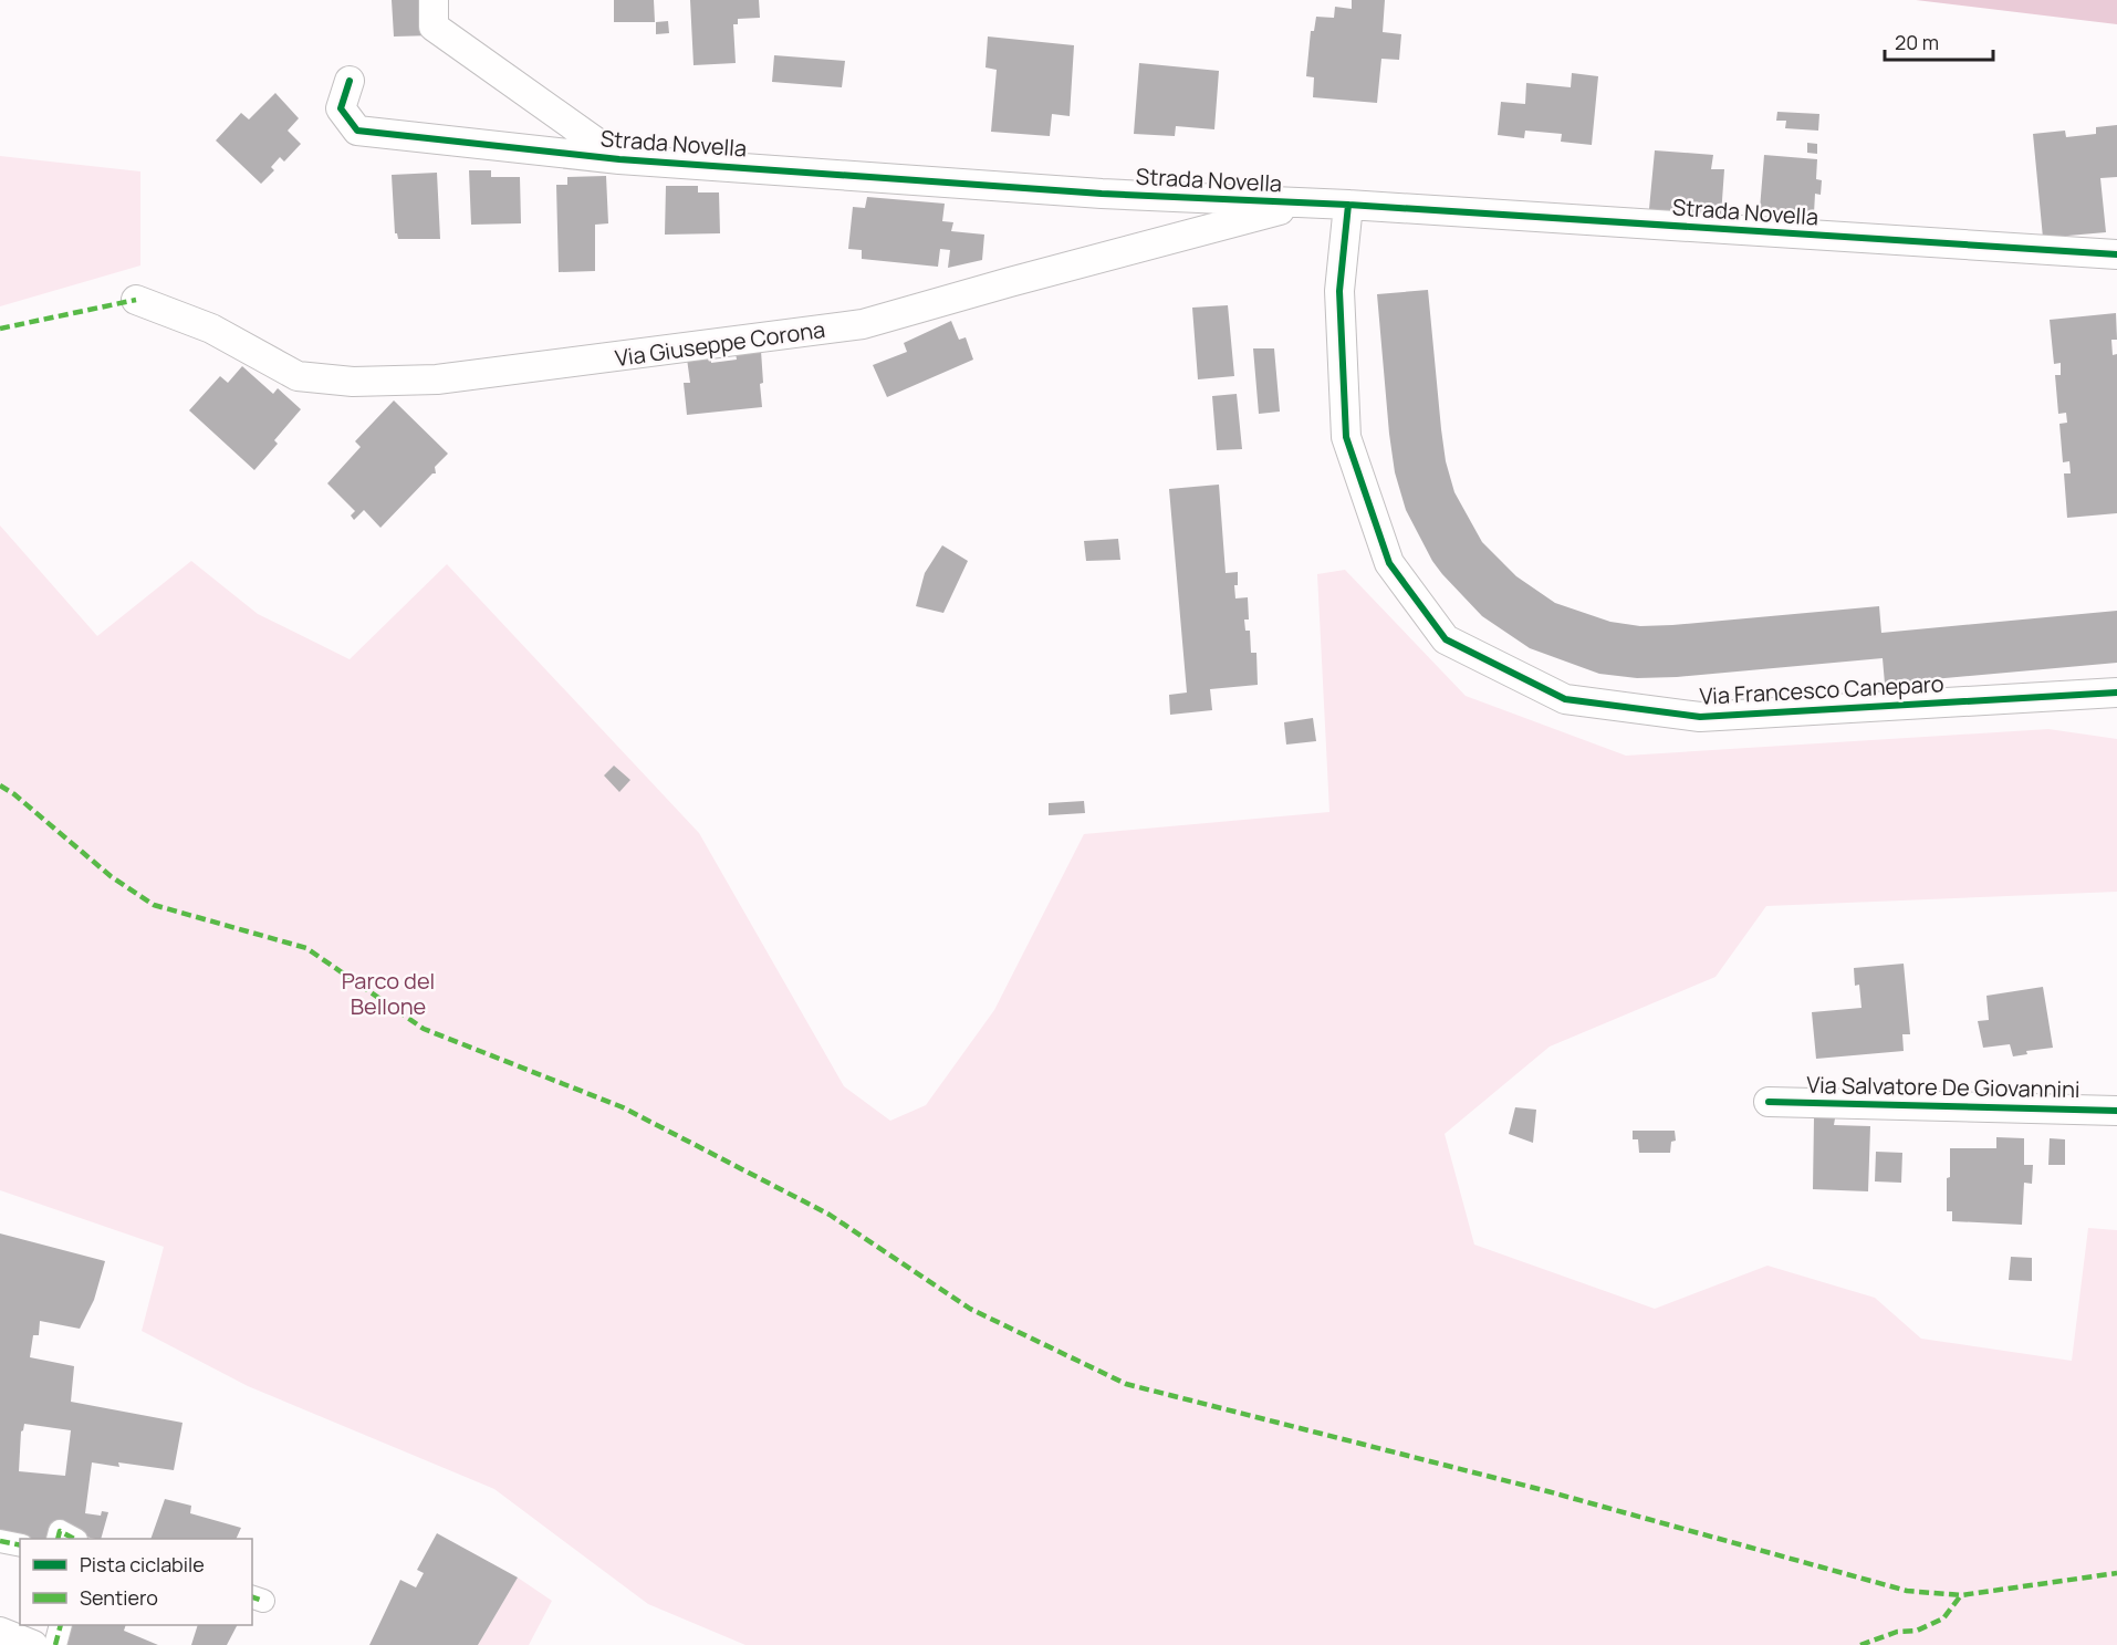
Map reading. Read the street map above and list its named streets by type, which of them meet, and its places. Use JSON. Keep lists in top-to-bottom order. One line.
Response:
{"streets":{"street":["Strada Novella","Via Giuseppe Corona","Via Francesco Caneparo","Via Salvatore De Giovannini"]},"crossings":[["Strada Novella","Via Giuseppe Corona"],["Strada Novella","Via Francesco Caneparo"]],"parks":["Parco del Bellone"],"legend":["Pista ciclabile","Sentiero"],"scale_bar":"20 m"}
